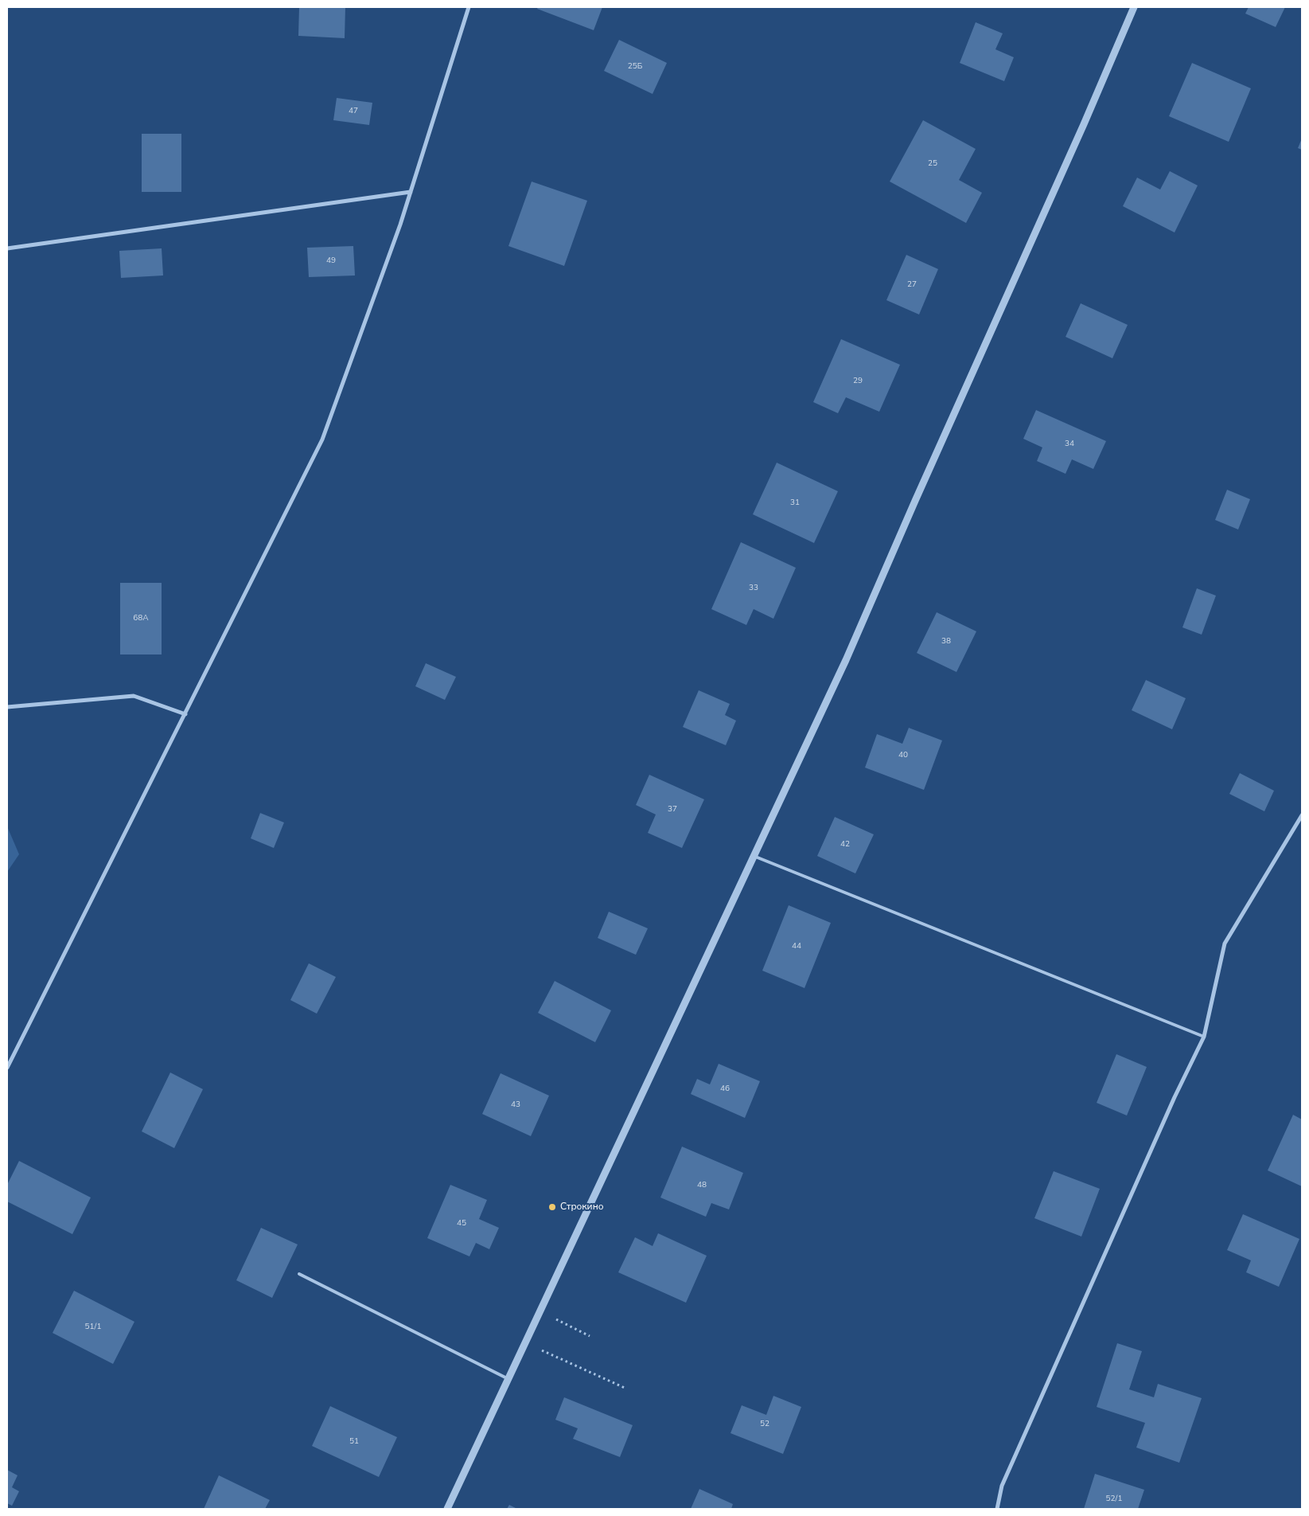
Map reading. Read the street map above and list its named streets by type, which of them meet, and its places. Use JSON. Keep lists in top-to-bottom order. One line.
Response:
{"places":["Строкино"],"house_numbers":["25Б","47","25","49","27","29","34","31","33","68А","38","40","37","42","44","46","43","48","45","51/1","52","51","52/1"]}
